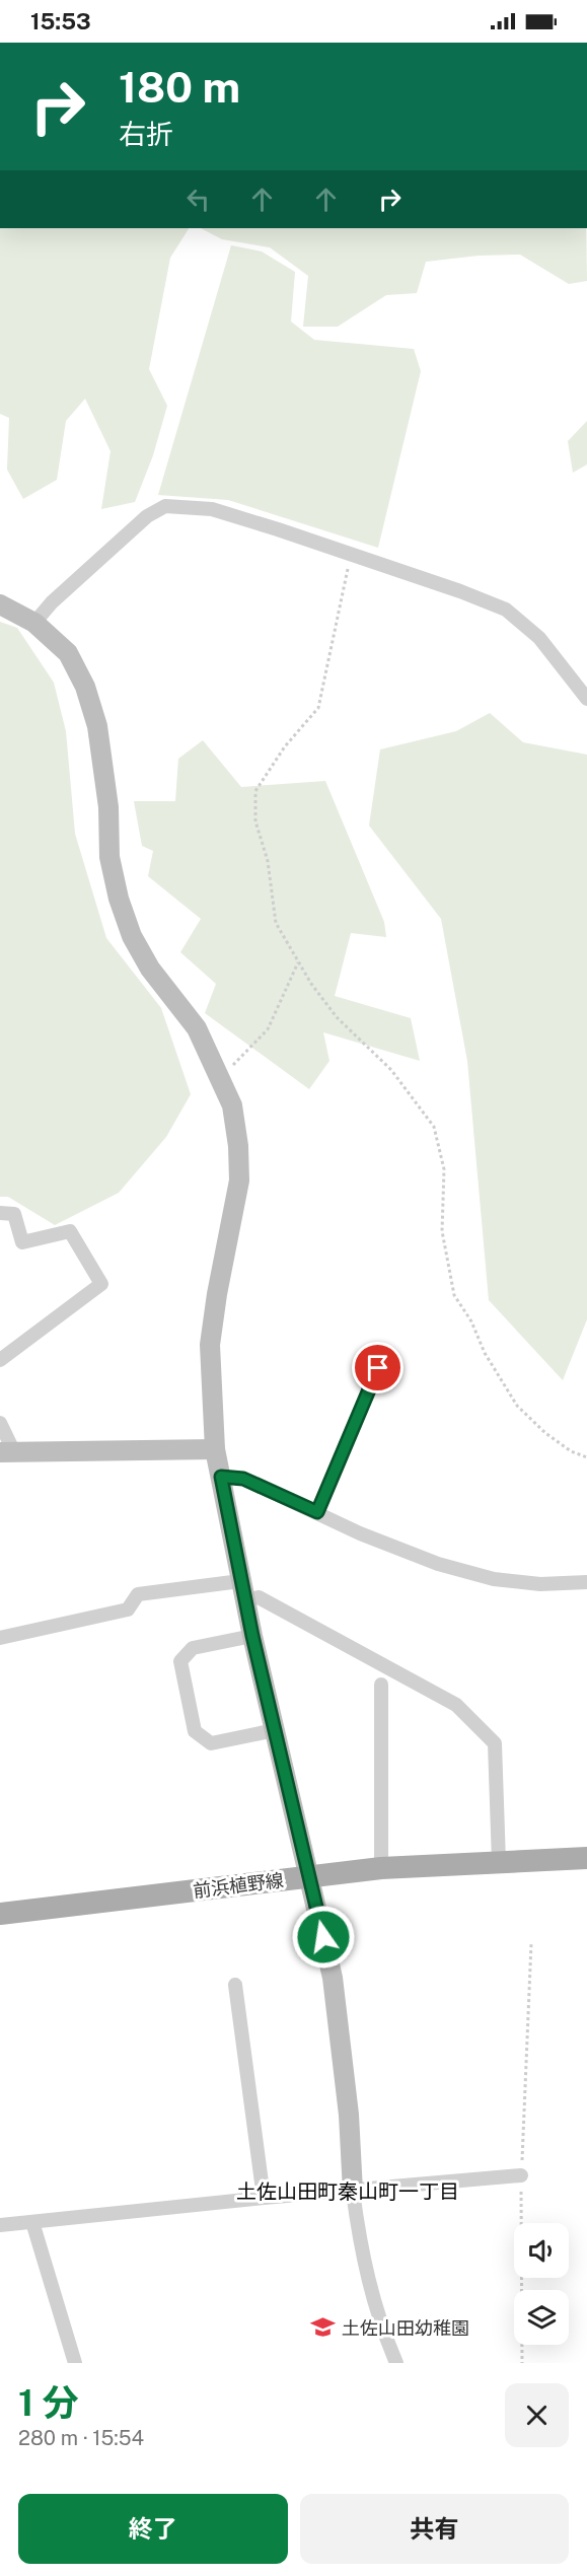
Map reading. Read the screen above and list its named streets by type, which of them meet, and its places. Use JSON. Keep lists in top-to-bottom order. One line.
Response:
{"streets":{"main road":["前浜植野線"]},"districts":["土佐山田町秦山町一丁目"],"places":{"school or university":["土佐山田幼稚園"]},"page":{"status":"15:53","turn":["180 m","右折"],"heading":["1 分","280 m · 15:54"],"buttons":["終了","共有"]}}
